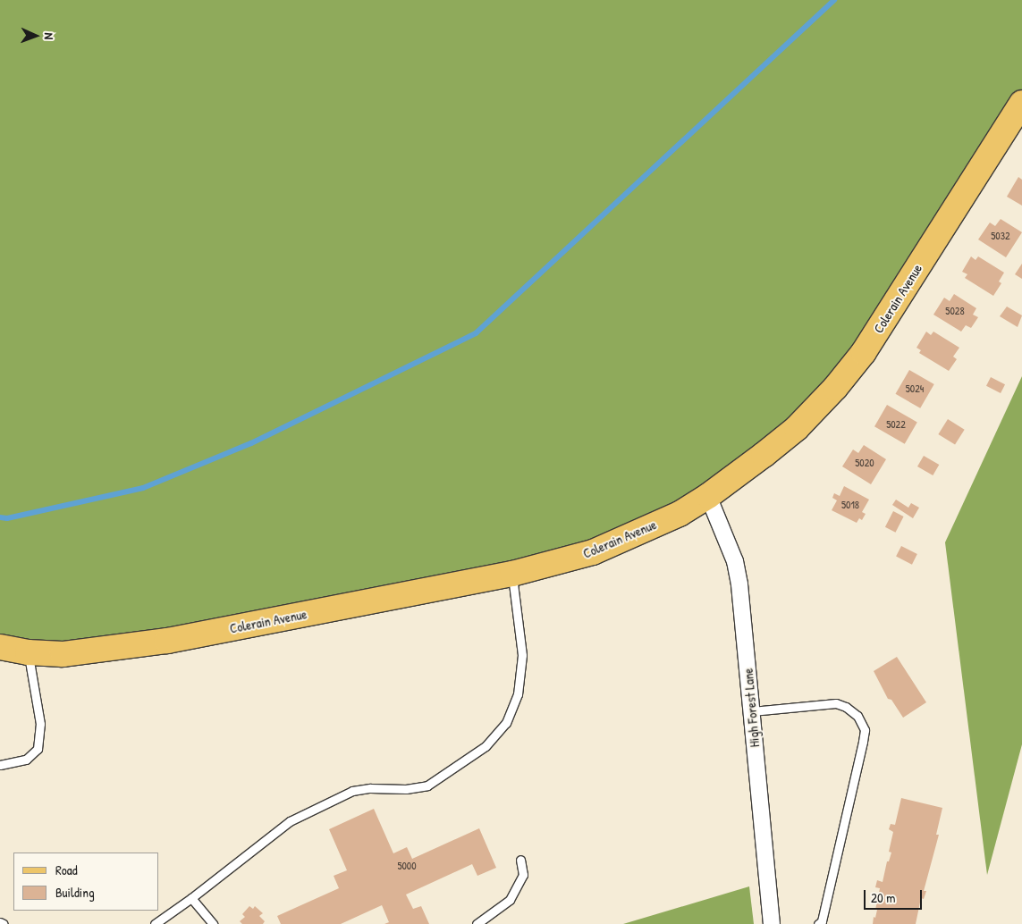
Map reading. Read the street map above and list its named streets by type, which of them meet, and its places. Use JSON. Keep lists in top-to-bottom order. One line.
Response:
{"streets":{"main road":["Colerain Avenue"],"street":["High Forest Lane"]},"crossings":[["Colerain Avenue","High Forest Lane"]],"house_numbers":["5032","5028","5024","5022","5020","5018","5000"],"legend":["Road","Building"],"scale_bar":"20 m","north":"right"}
